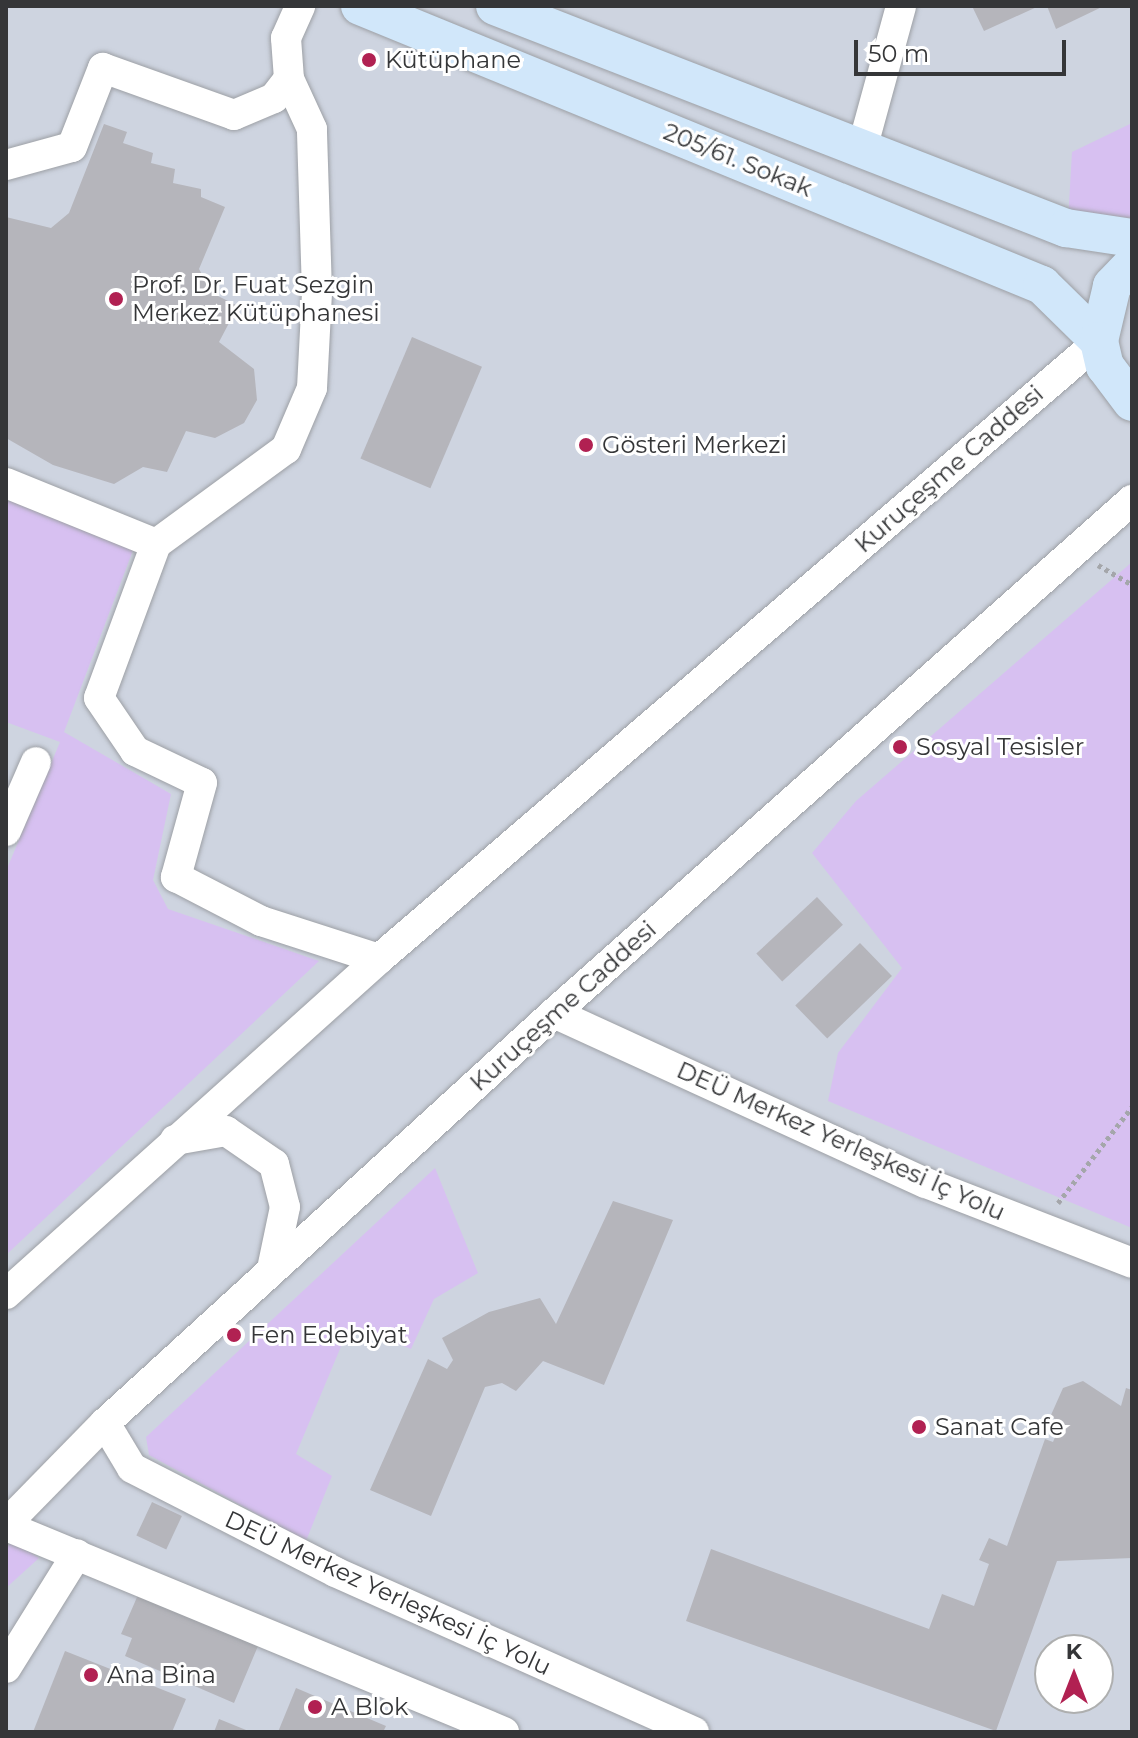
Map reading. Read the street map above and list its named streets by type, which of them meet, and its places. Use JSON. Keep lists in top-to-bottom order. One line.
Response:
{"streets":{"main road":["205/61. Sokak"],"street":["Kuruçeşme Caddesi","DEÜ Merkez Yerleşkesi İç Yolu"]},"crossings":[["205/61. Sokak","Kuruçeşme Caddesi"],["Kuruçeşme Caddesi","DEÜ Merkez Yerleşkesi İç Yolu"]],"places":["Kütüphane","Prof. Dr. Fuat Sezgin Merkez Kütüphanesi","Gösteri Merkezi","Sosyal Tesisler","Fen Edebiyat","Sanat Cafe","Ana Bina","A Blok"],"scale_bar":"50 m","north":"top"}
